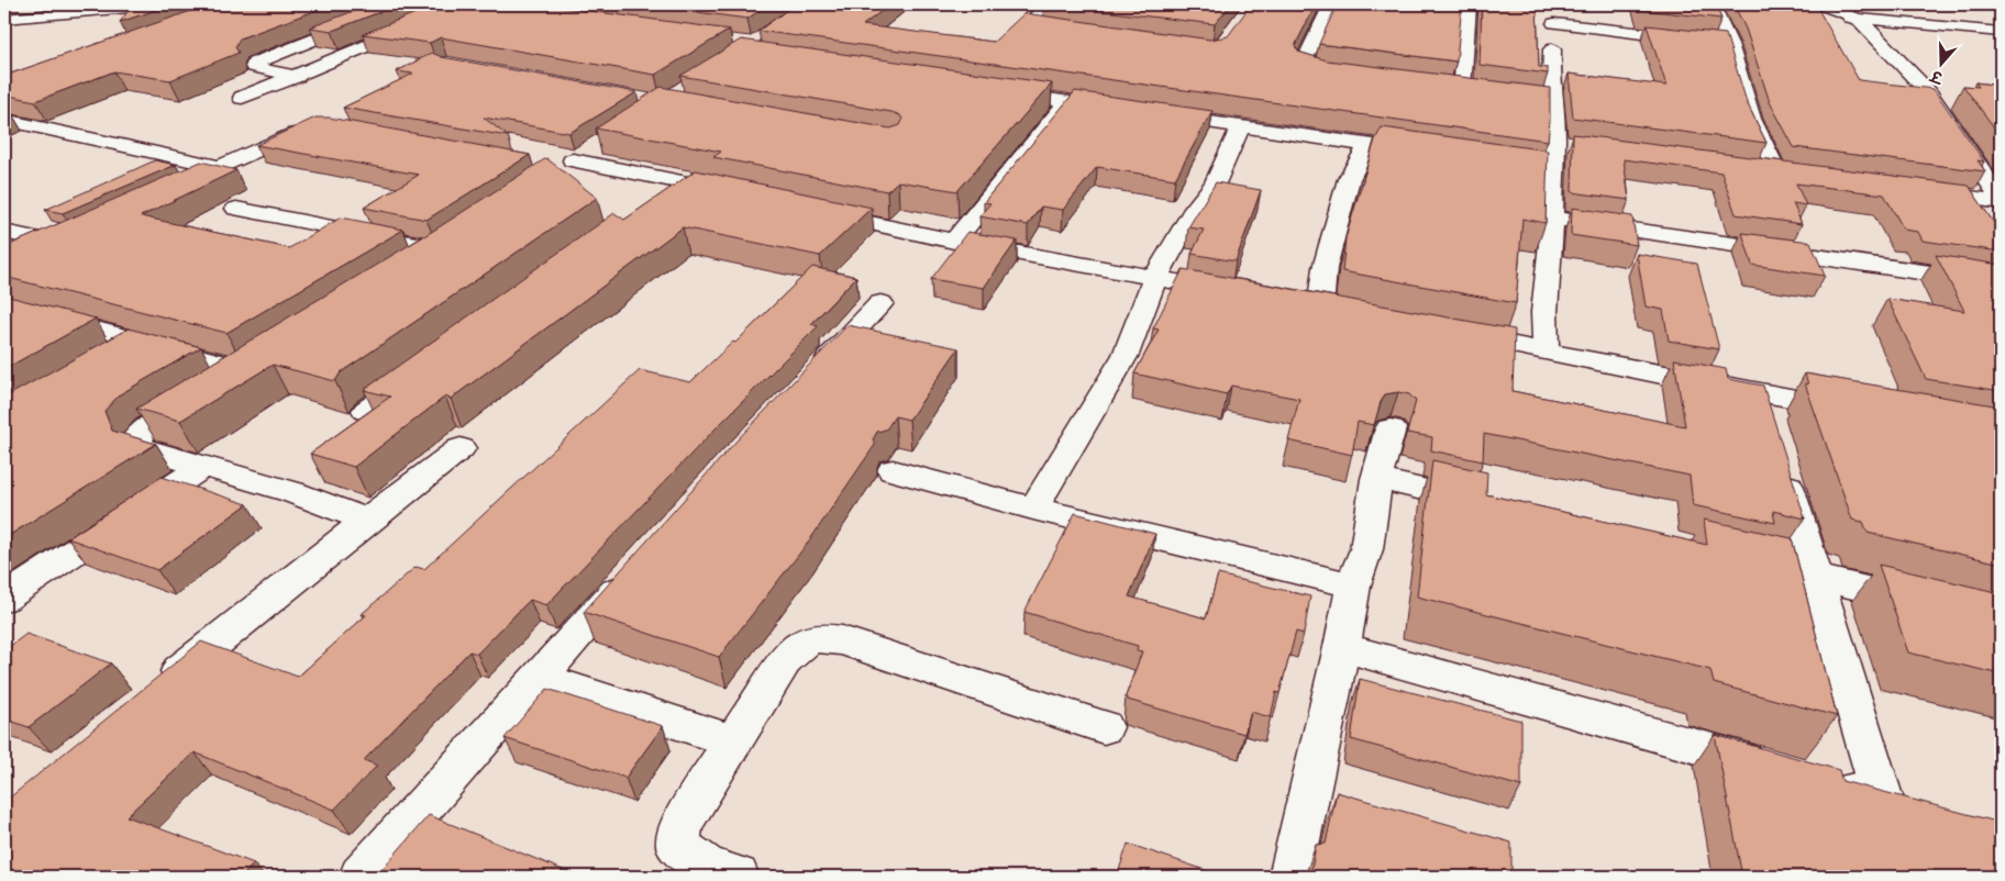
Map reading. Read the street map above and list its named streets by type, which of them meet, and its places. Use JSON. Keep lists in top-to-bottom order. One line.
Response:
{"north":"bottom"}
